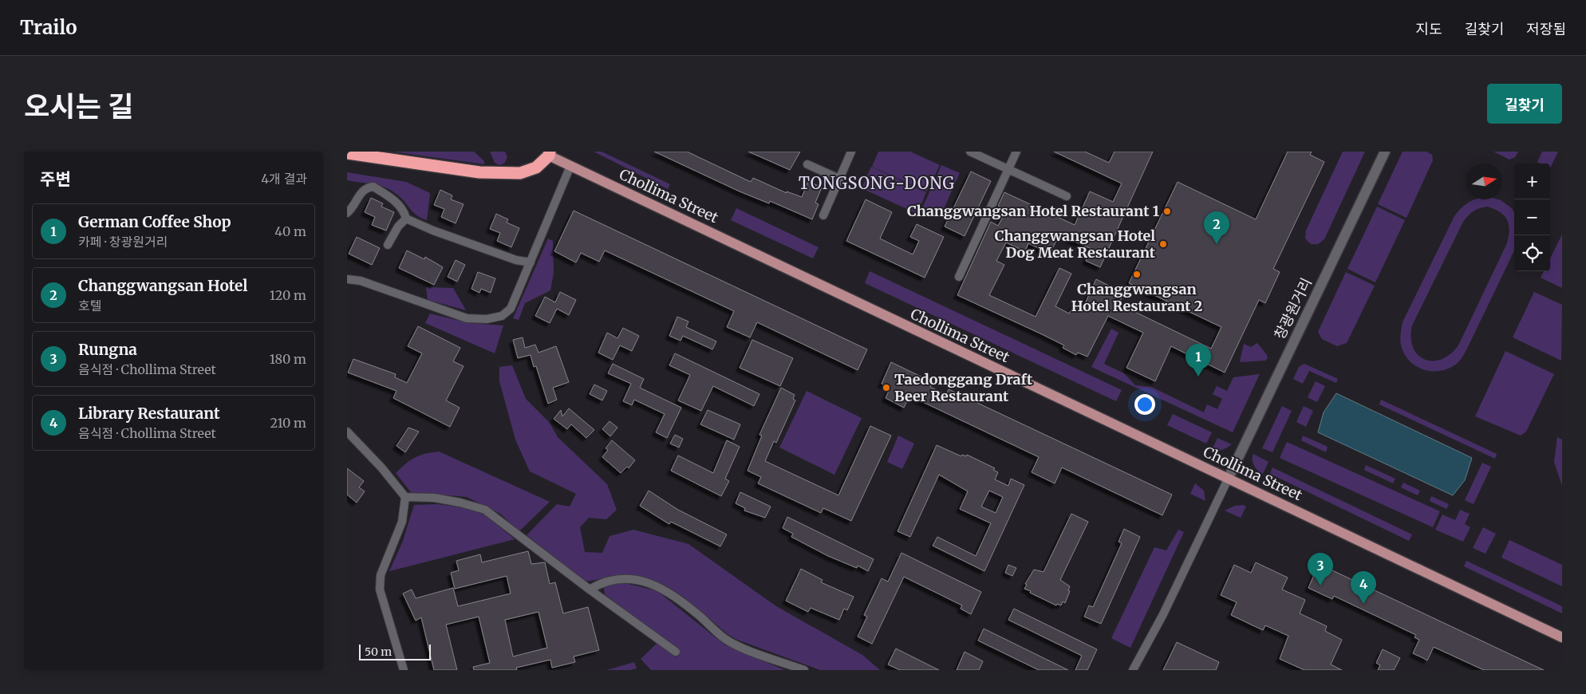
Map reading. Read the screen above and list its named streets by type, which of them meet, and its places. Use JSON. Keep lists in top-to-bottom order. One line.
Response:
{"streets":{"main road":["Chollima Street","창광원거리"]},"crossings":[["Chollima Street","창광원거리"]],"districts":["TONGSONG-DONG"],"places":["Changgwangsan Hotel Restaurant 1","Changgwangsan Hotel Dog Meat Restaurant","Changgwangsan Hotel Restaurant 2","Taedonggang Draft Beer Restaurant"],"scale_bar":"50 m","north":"right","page":{"header":"Trailo","nav":["지도","길찾기","저장됨"],"title":"오시는 길","buttons":"길찾기","heading":["주변","4개 결과"],"map_buttons":["+","−"],"list":[{"mark":"1","name":"German Coffee Shop","note":"카페 · 창광원거리","value":"40 m"},{"mark":"2","name":"Changgwangsan Hotel","note":"호텔","value":"120 m"},{"mark":"3","name":"Rungna","note":"음식점 · Chollima Street","value":"180 m"},{"mark":"4","name":"Library Restaurant","note":"음식점 · Chollima Street","value":"210 m"}],"pins":["2","1","3","4"],"scale":"50 m"}}
